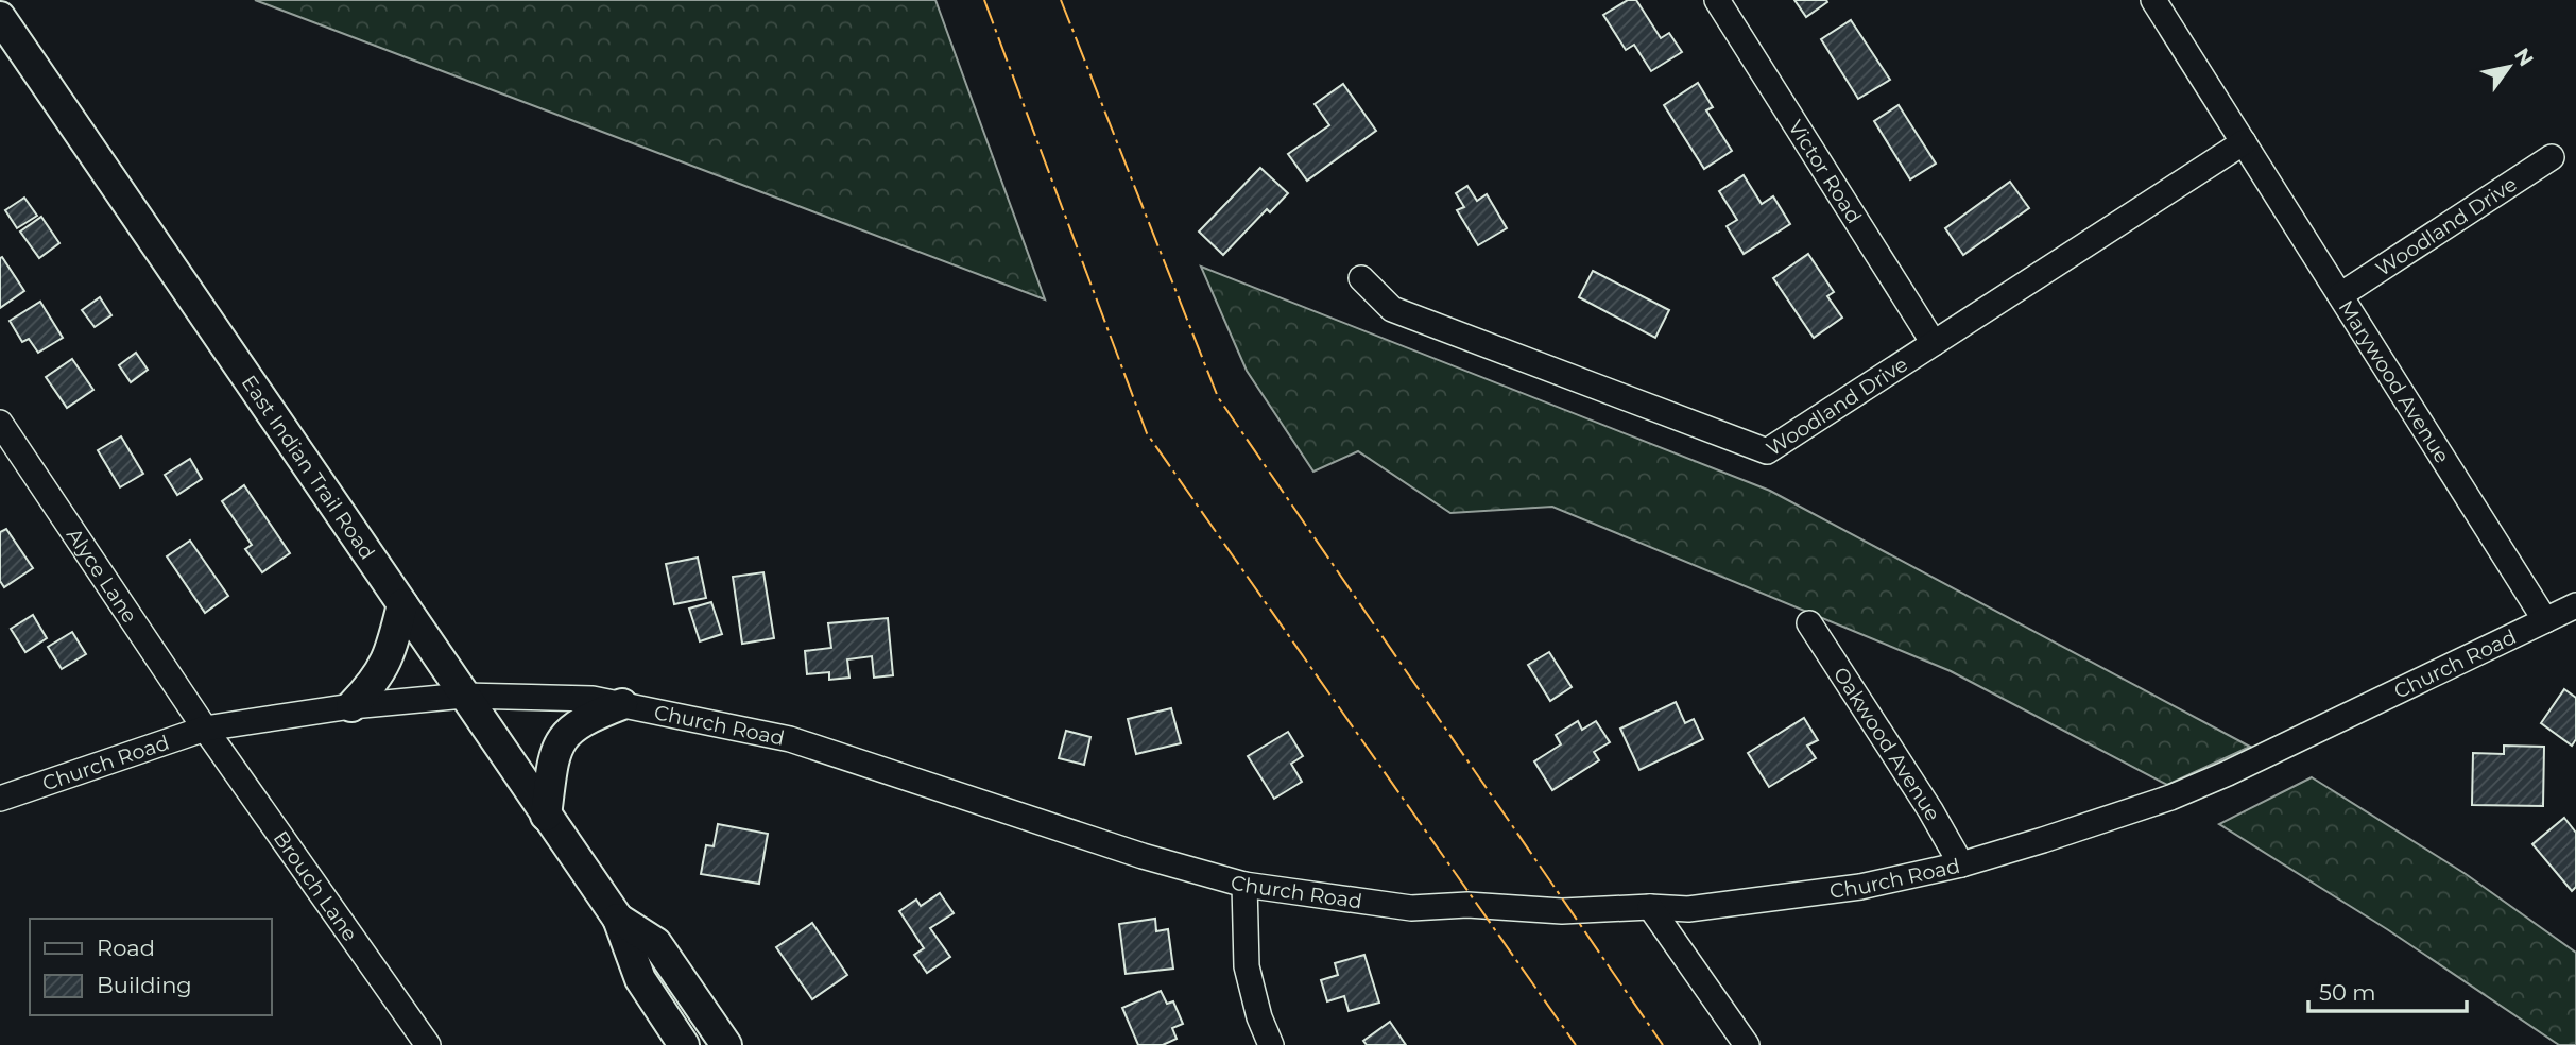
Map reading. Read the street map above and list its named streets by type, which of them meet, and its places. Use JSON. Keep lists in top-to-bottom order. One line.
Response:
{"streets":{"main road":["East Indian Trail Road"],"street":["Victor Road","Woodland Drive","Marywood Avenue","Alyce Lane","Church Road","Oakwood Avenue","Brouch Lane"]},"crossings":[["Victor Road","Woodland Drive"],["Woodland Drive","Marywood Avenue"],["Marywood Avenue","Church Road"],["East Indian Trail Road","Church Road"],["Alyce Lane","Church Road"],["Alyce Lane","Brouch Lane"],["Church Road","Oakwood Avenue"],["Church Road","Brouch Lane"]],"legend":["Road","Building"],"scale_bar":"50 m","north":"top right"}
